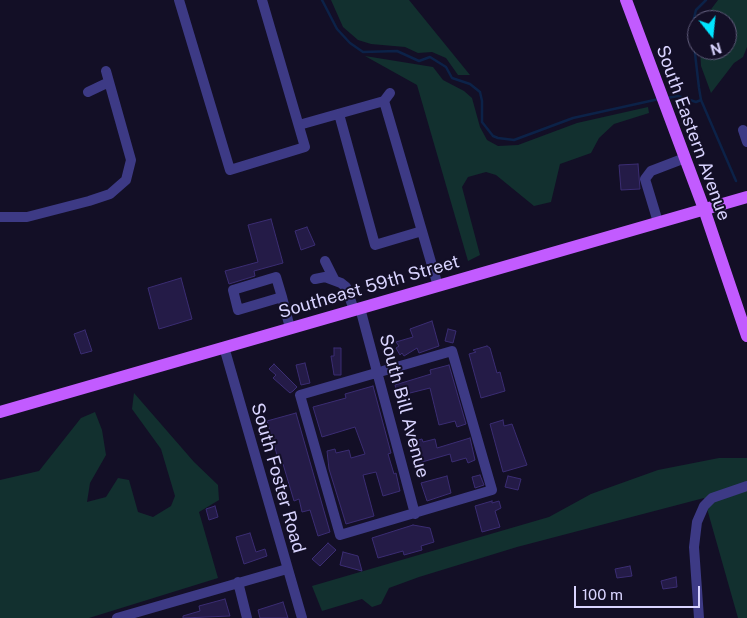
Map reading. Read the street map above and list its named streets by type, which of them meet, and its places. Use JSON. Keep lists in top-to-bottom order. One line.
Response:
{"streets":{"main road":["South Eastern Avenue","Southeast 59th Street"],"street":["South Bill Avenue","South Foster Road"]},"crossings":[["South Eastern Avenue","Southeast 59th Street"],["Southeast 59th Street","South Bill Avenue"],["Southeast 59th Street","South Foster Road"]],"scale_bar":"100 m","north":"bottom"}
